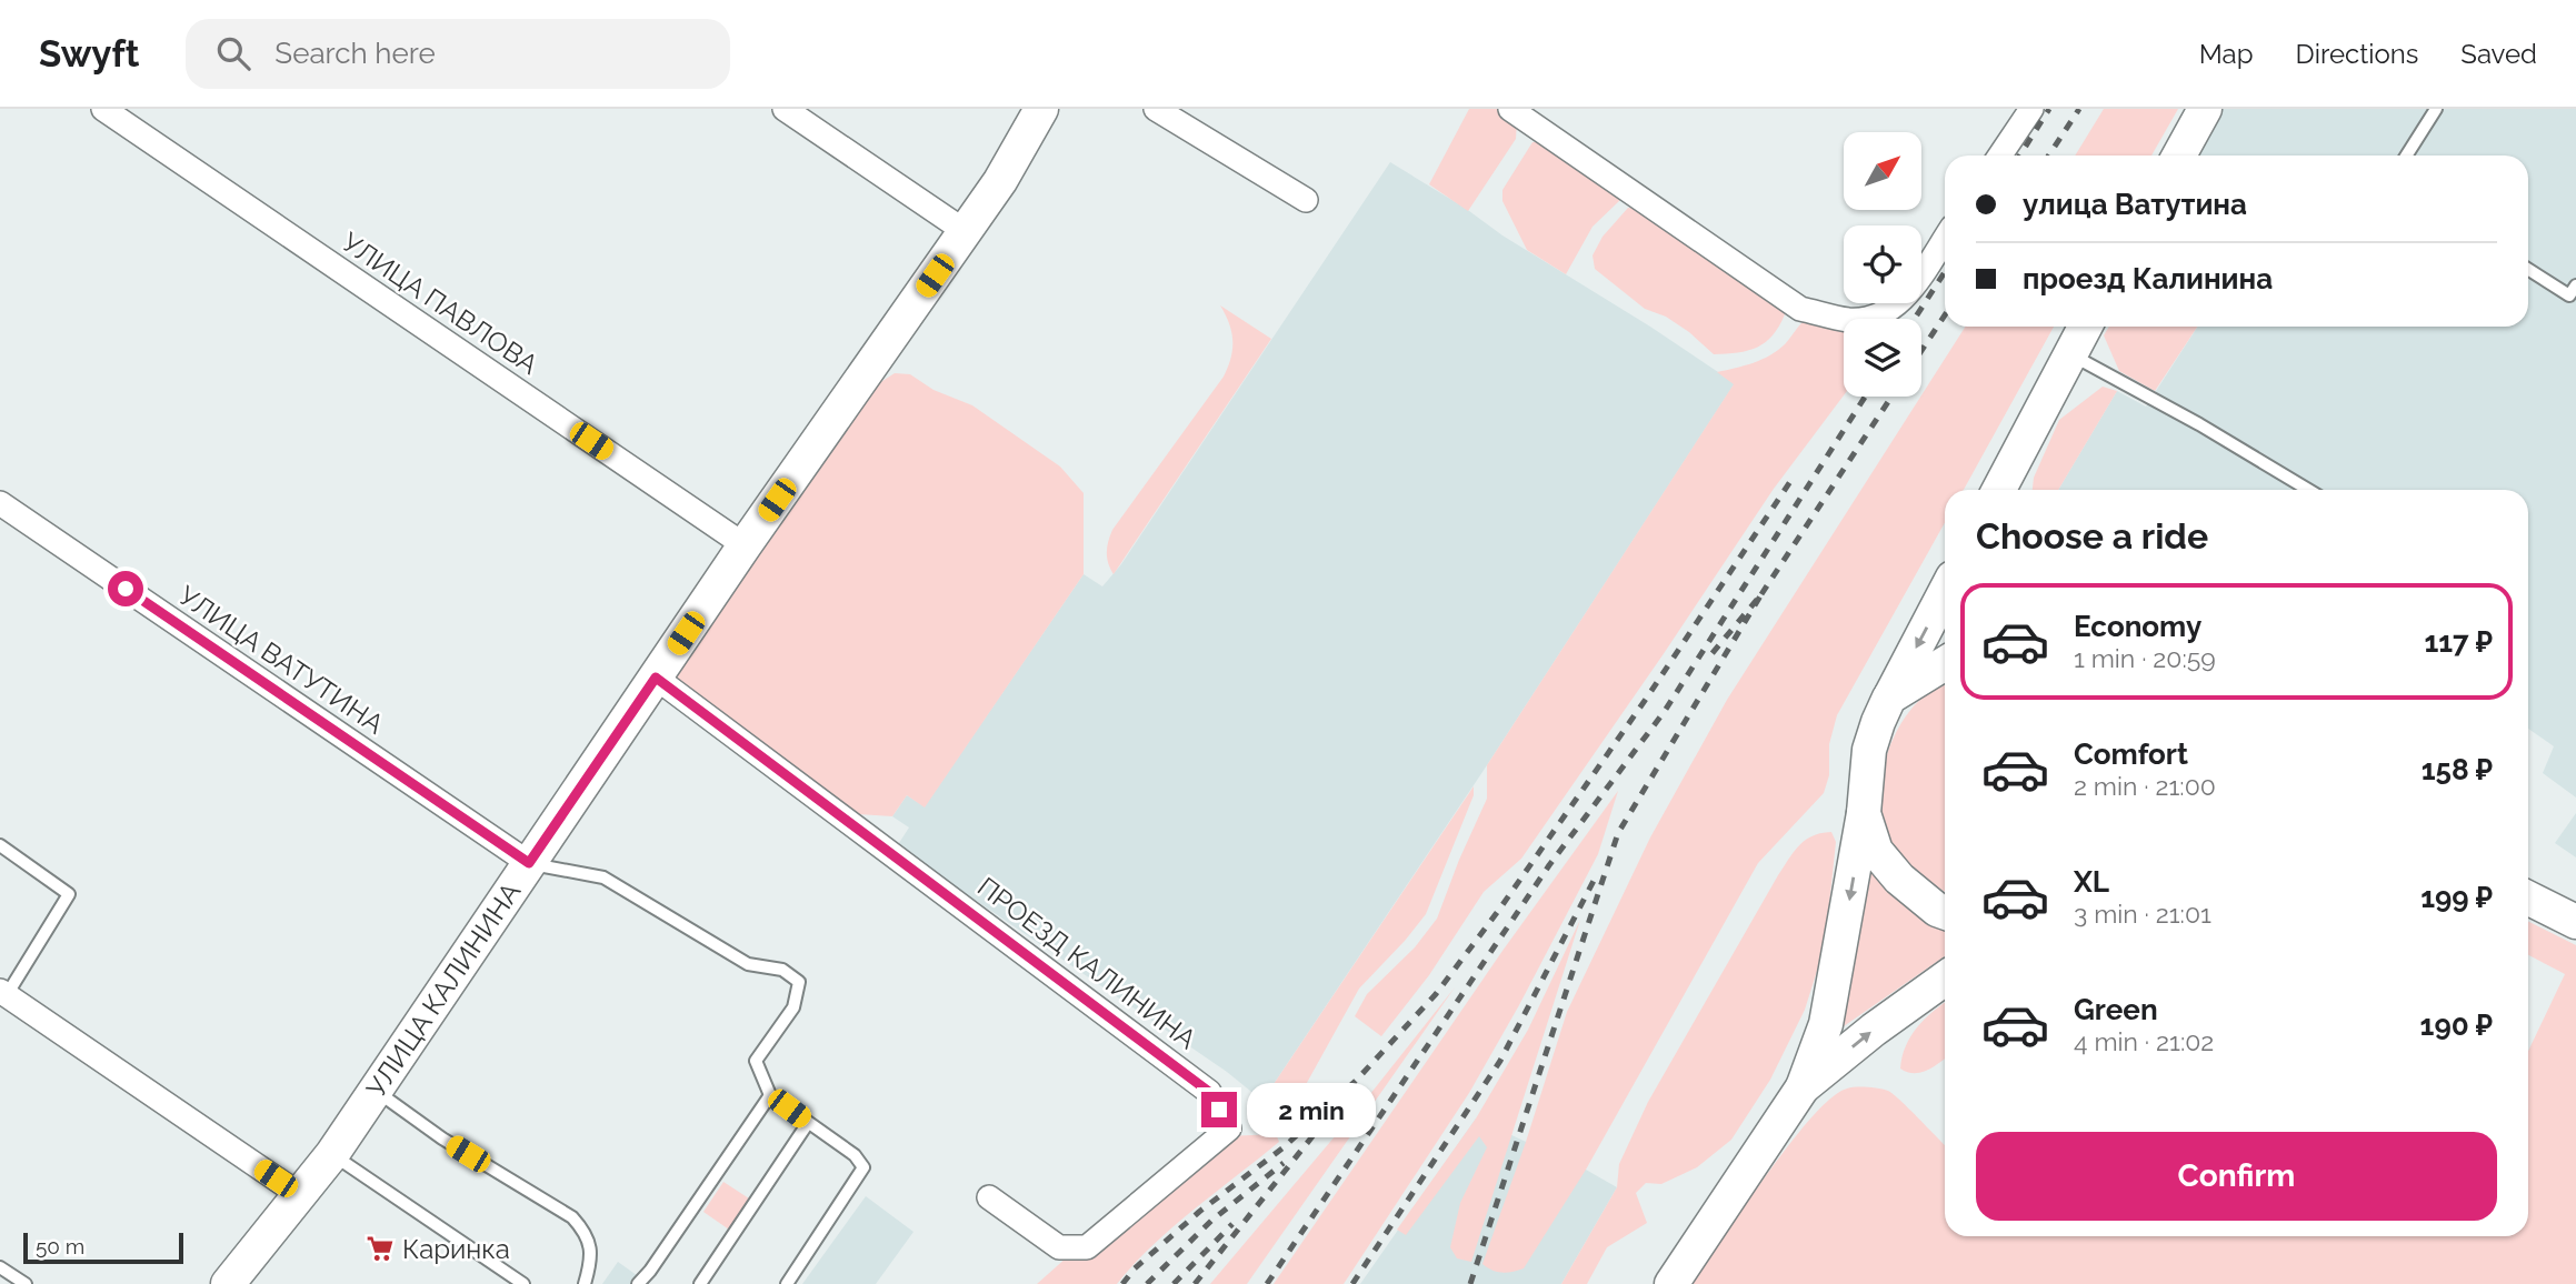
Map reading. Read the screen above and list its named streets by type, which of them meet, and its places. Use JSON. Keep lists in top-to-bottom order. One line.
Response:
{"streets":{"street":["УЛИЦА ПАВЛОВА","УЛИЦА ВАТУТИНА","ПРОЕЗД КАЛИНИНА","УЛИЦА КАЛИНИНА"]},"crossings":[["УЛИЦА ПАВЛОВА","УЛИЦА КАЛИНИНА"],["УЛИЦА ВАТУТИНА","УЛИЦА КАЛИНИНА"],["ПРОЕЗД КАЛИНИНА","УЛИЦА КАЛИНИНА"]],"places":{"supermarket":["Каринка"]},"scale_bar":"50 m","north":"top right","page":{"header":"Swyft","search":"Search here","nav":["Map","Directions","Saved"],"banner":["улица Ватутина","проезд Калинина"],"heading":"Choose a ride","list":[{"name":"Economy","note":"1 min · 20:59","value":"117 ₽"},{"name":"Comfort","note":"2 min · 21:00","value":"158 ₽"},{"name":"XL","note":"3 min · 21:01","value":"199 ₽"},{"name":"Green","note":"4 min · 21:02","value":"190 ₽"}],"bubble":"2 min","buttons":"Confirm","scale":"50 m"}}
